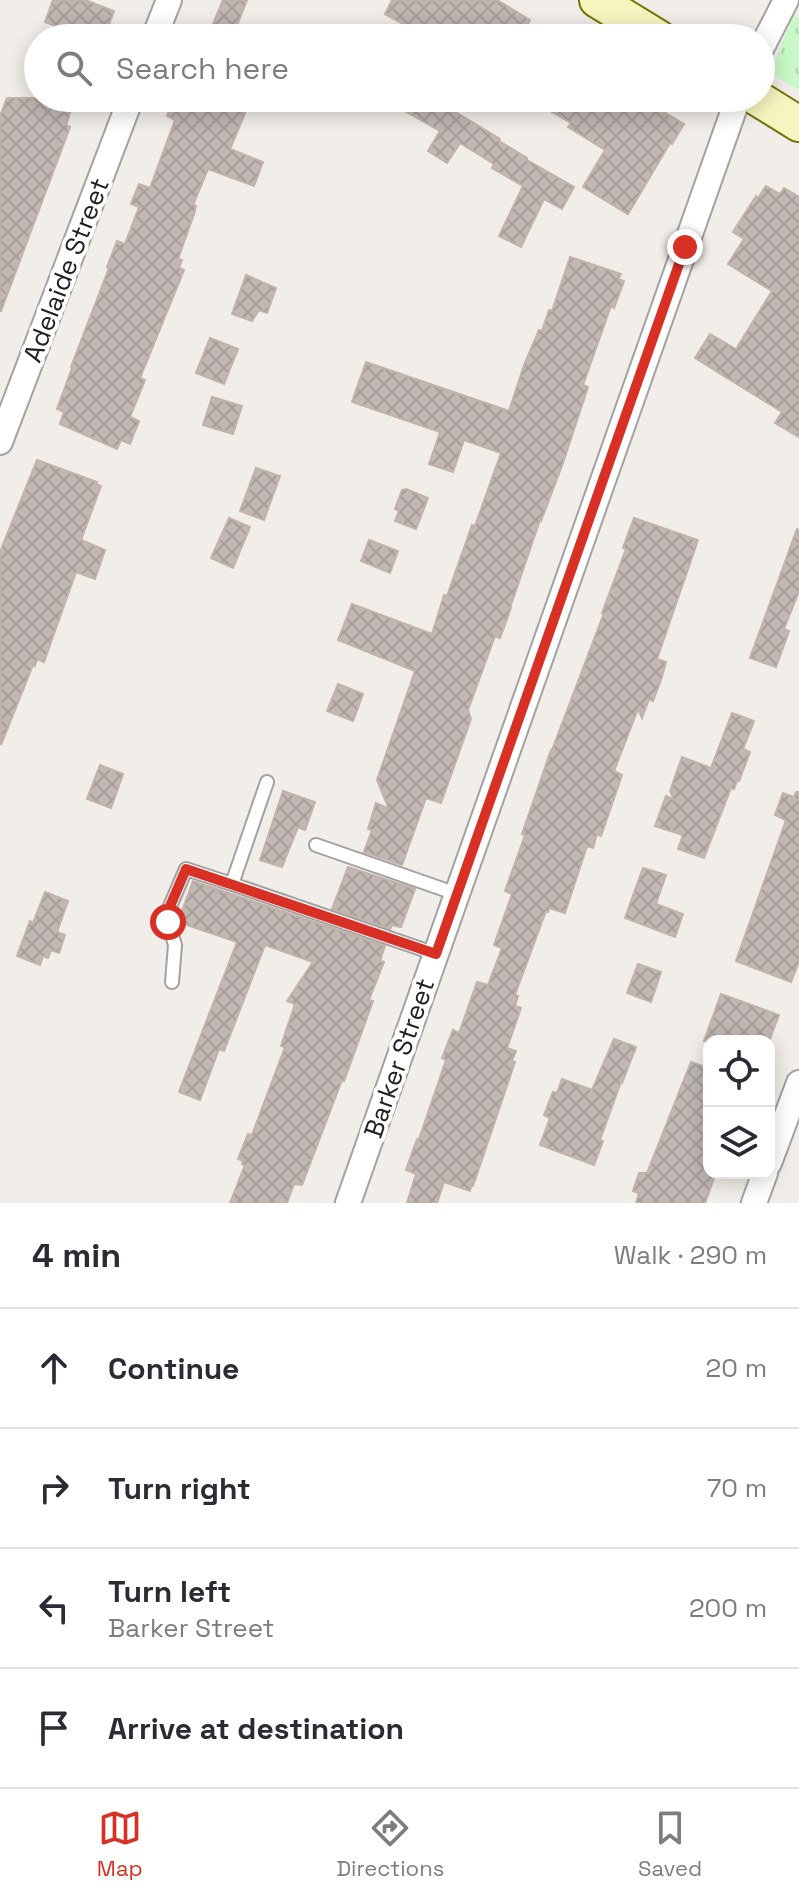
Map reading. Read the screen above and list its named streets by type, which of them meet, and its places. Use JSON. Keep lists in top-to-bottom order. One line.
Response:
{"streets":{"street":["Adelaide Street","Barker Street"]},"page":{"search":"Search here","heading":["4 min","Walk · 290 m"],"list":[["Continue","20 m"],["Turn right","70 m"],["Turn left","Barker Street","200 m"],"Arrive at destination"],"nav":["Map","Directions","Saved"]}}
